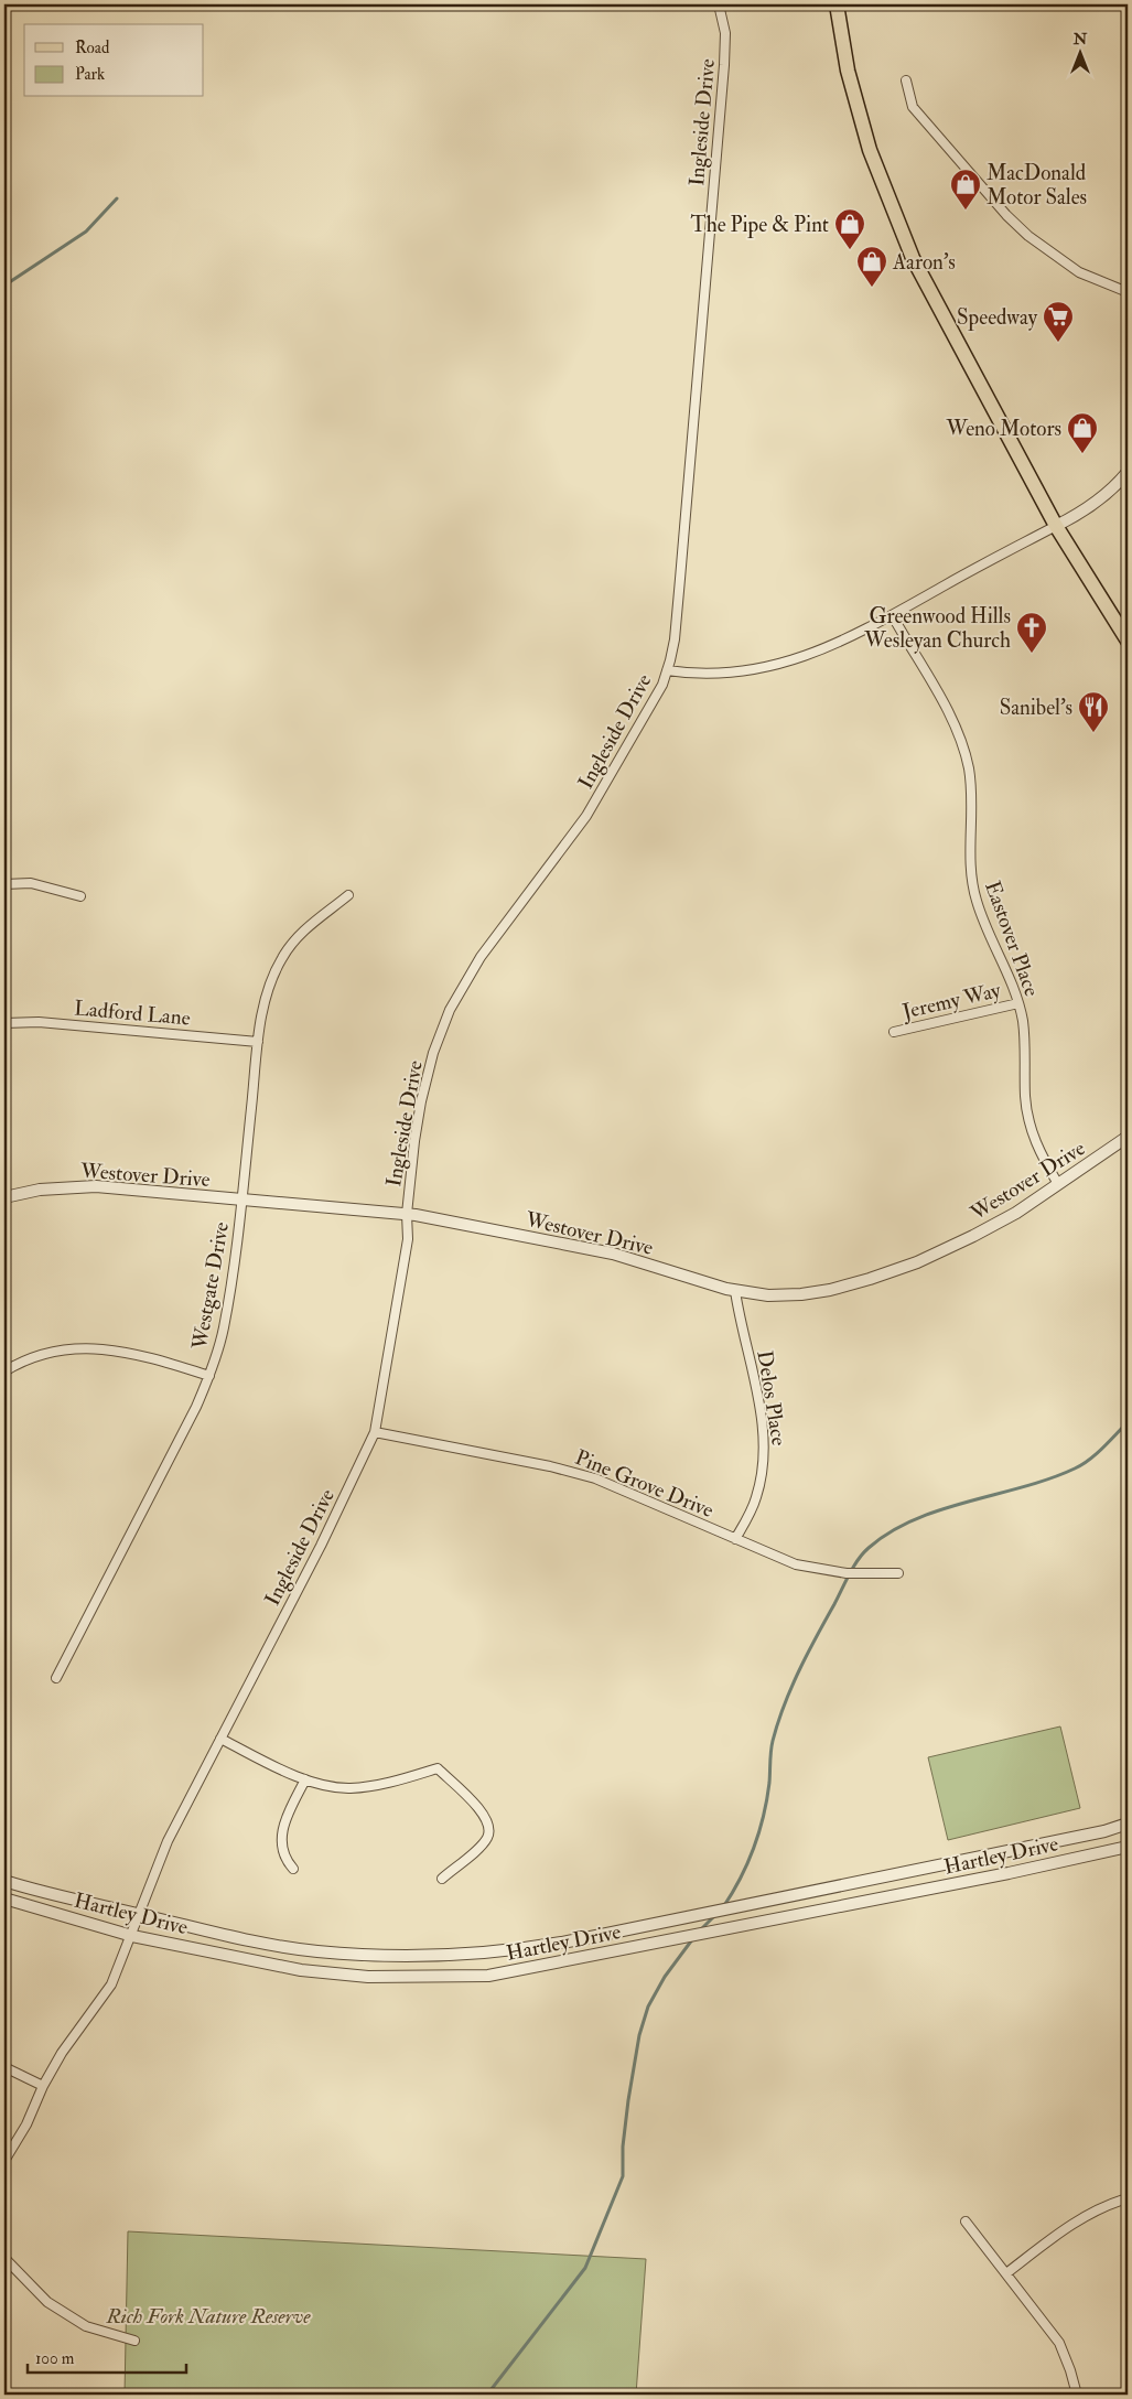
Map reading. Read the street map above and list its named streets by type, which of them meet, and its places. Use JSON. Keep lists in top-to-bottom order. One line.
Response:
{"streets":{"street":["Ingleside Drive","Eastover Place","Jeremy Way","Ladford Lane","Westover Drive","Westgate Drive","Delos Place","Pine Grove Drive","Hartley Drive"]},"crossings":[["Ingleside Drive","Westover Drive"],["Ingleside Drive","Pine Grove Drive"],["Ingleside Drive","Hartley Drive"],["Eastover Place","Jeremy Way"],["Eastover Place","Westover Drive"],["Ladford Lane","Westgate Drive"],["Westover Drive","Westgate Drive"],["Westover Drive","Delos Place"],["Delos Place","Pine Grove Drive"]],"parks":["Rich Fork Nature Reserve"],"places":{"shop":["MacDonald Motor Sales","The Pipe & Pint","Aaron's","Weno Motors"],"supermarket":["Speedway"],"church":["Greenwood Hills Wesleyan Church"],"restaurant":["Sanibel's"]},"legend":["Road","Park"],"scale_bar":"100 m","north":"top"}
